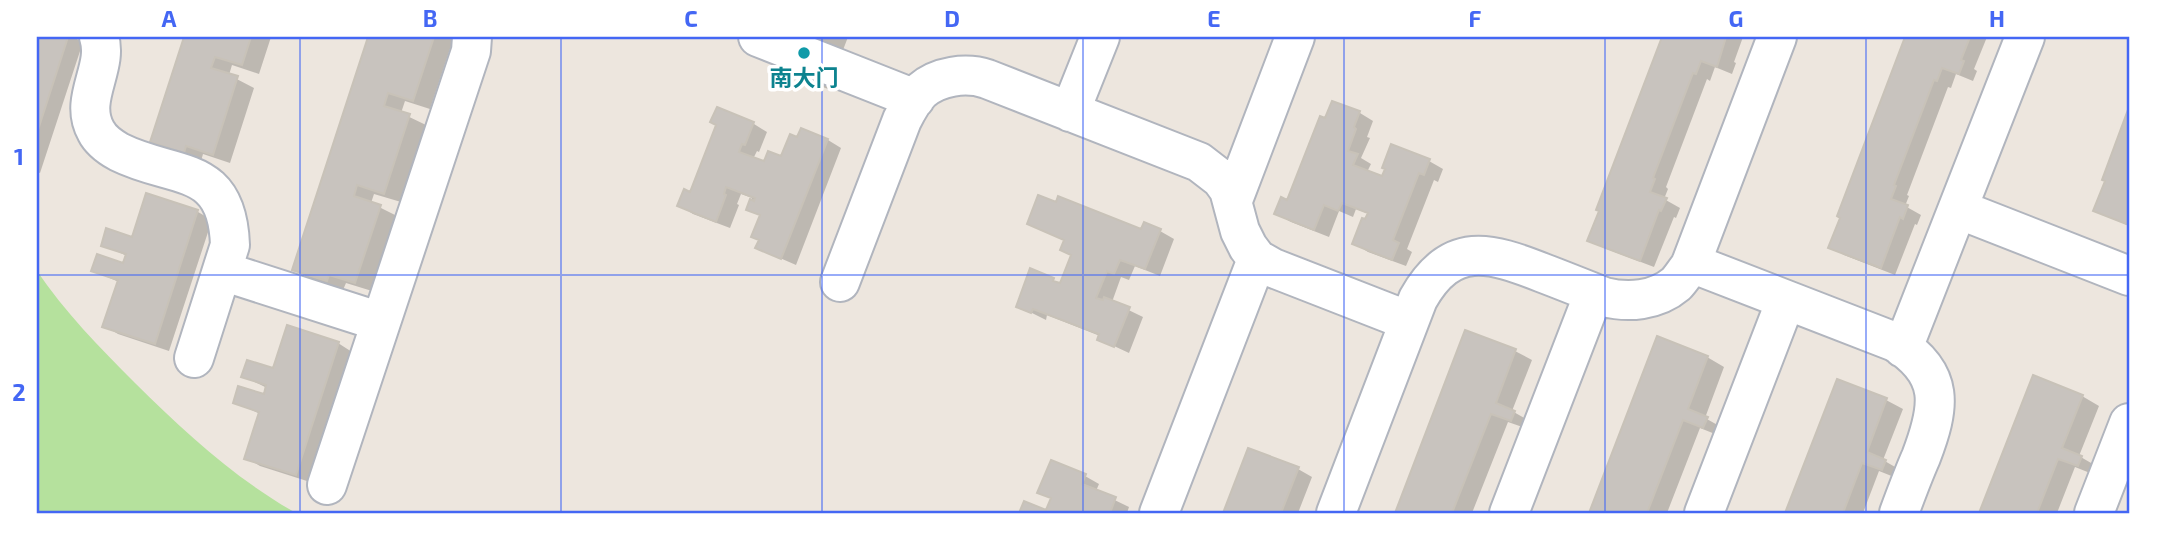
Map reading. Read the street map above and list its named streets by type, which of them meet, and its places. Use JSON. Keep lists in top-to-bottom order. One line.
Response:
{"places":["南大门"],"grid":{"columns":["A","B","C","D","E","F","G","H"],"rows":["1","2"]}}
